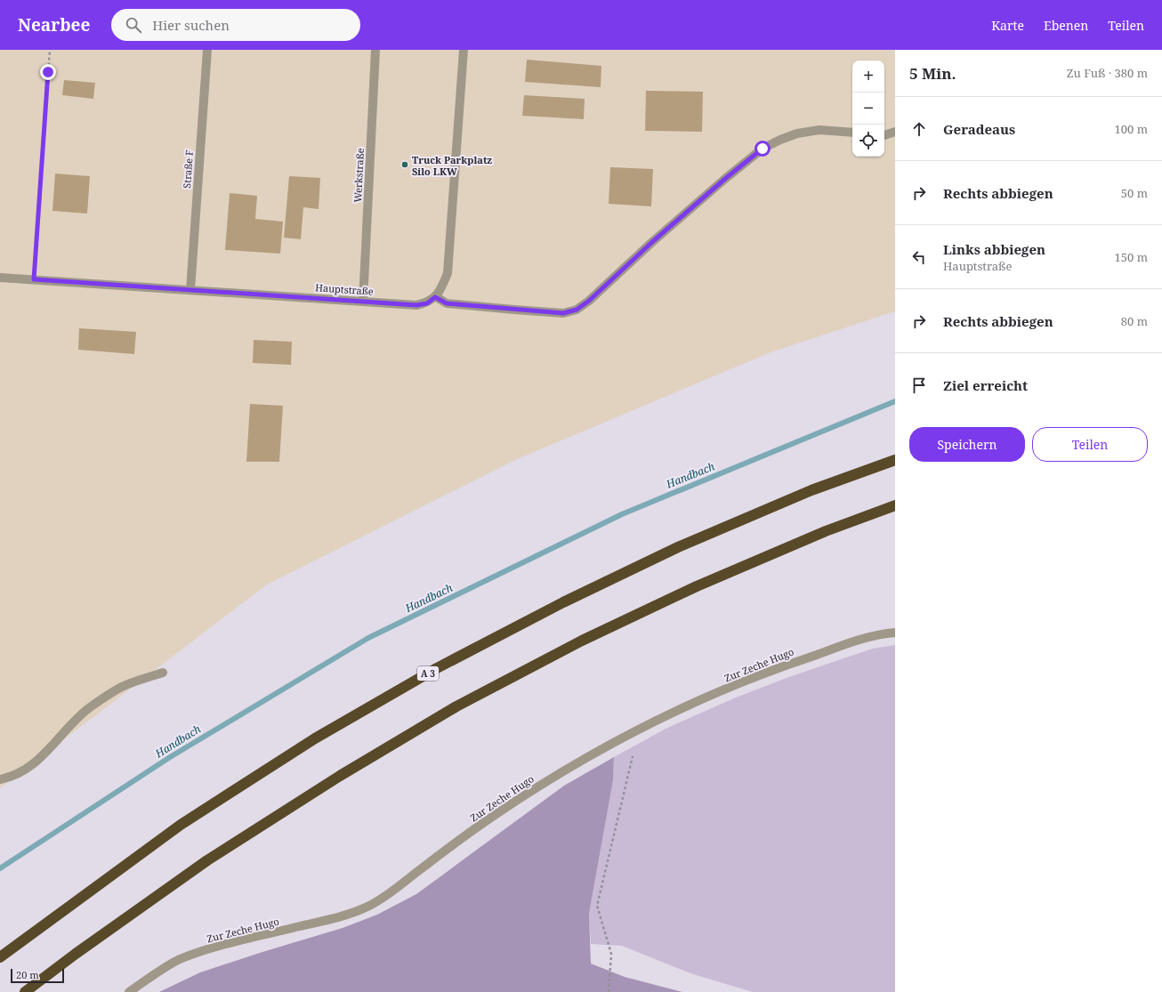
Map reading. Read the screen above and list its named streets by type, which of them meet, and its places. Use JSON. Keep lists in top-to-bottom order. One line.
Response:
{"streets":{"highway":["A 3"],"street":["Straße F","Werkstraße","Hauptstraße","Zur Zeche Hugo"]},"crossings":[["Straße F","Hauptstraße"],["Werkstraße","Hauptstraße"]],"water":["Handbach"],"places":["Truck Parkplatz Silo LKW"],"scale_bar":"20 m","page":{"header":"Nearbee","search":"Hier suchen","nav":["Karte","Ebenen","Teilen"],"heading":["5 Min.","Zu Fuß · 380 m"],"map_buttons":["+","−"],"list":[["Geradeaus","100 m"],["Rechts abbiegen","50 m"],["Links abbiegen","Hauptstraße","150 m"],["Rechts abbiegen","80 m"],"Ziel erreicht"],"buttons":["Speichern","Teilen"],"scale":"20 m"}}
